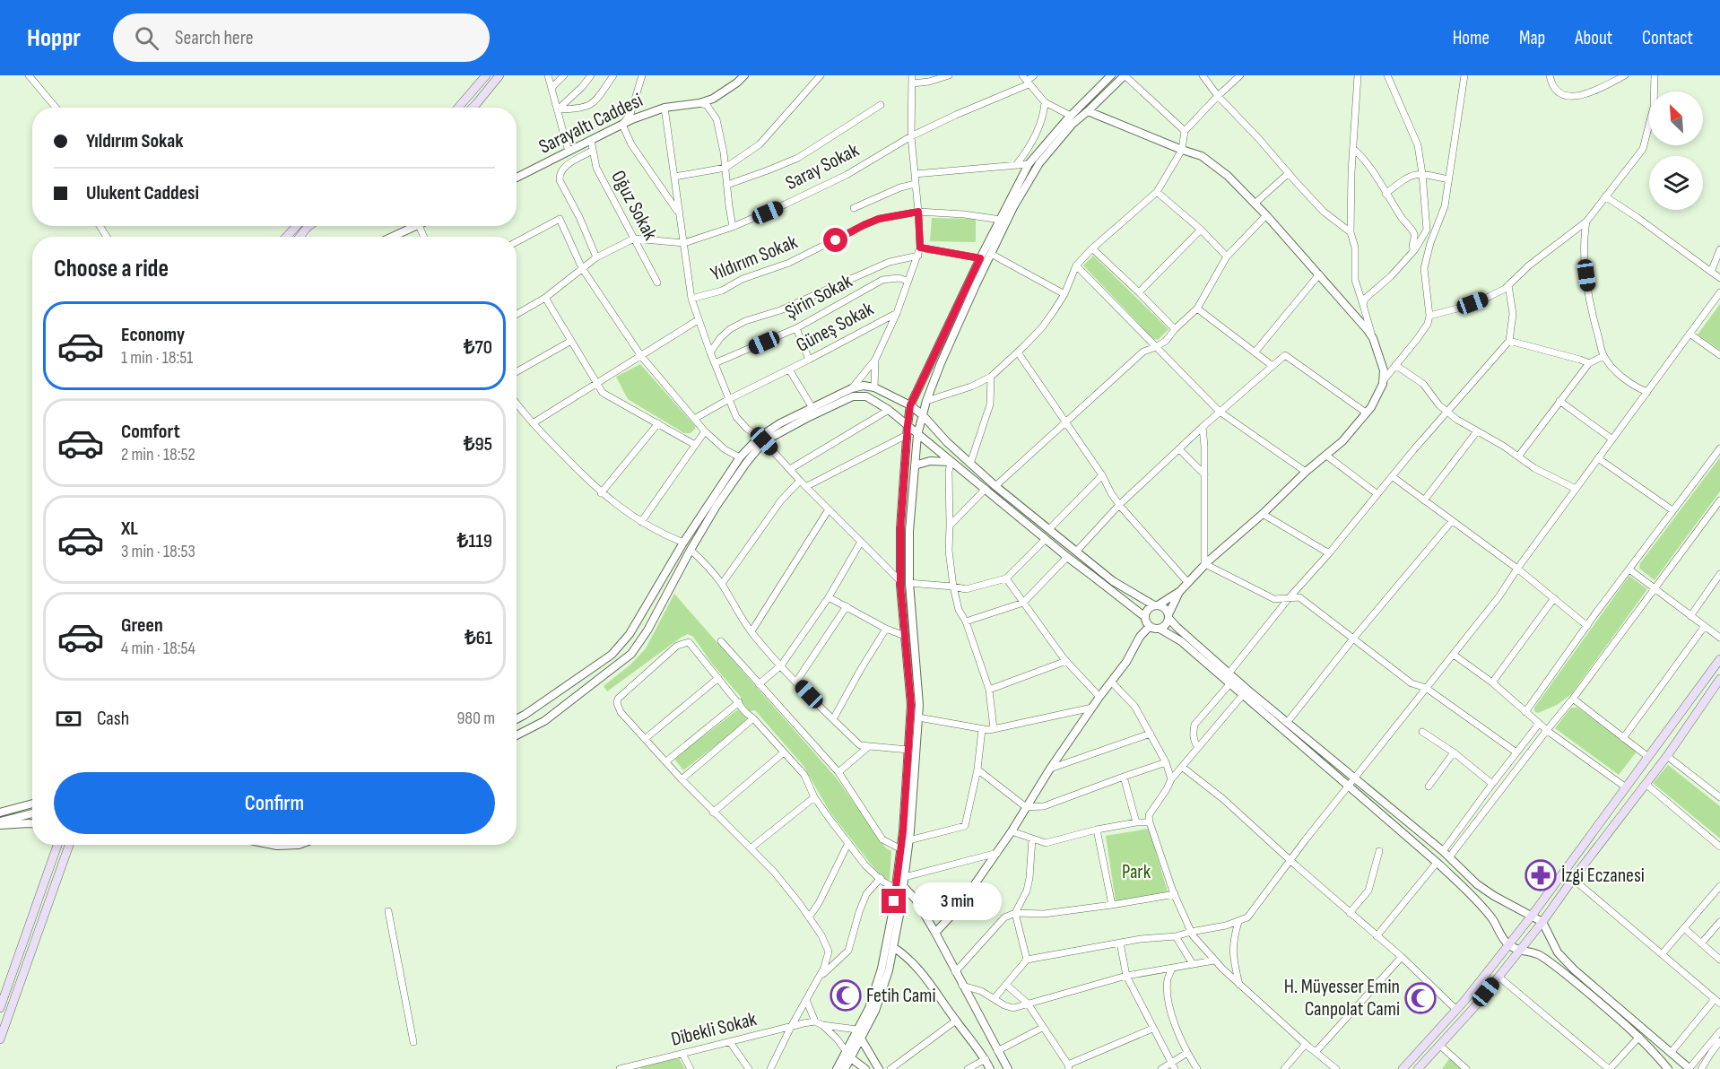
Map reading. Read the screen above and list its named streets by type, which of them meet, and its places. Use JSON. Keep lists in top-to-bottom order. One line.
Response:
{"streets":{"street":["Sarayaltı Caddesi","Saray Sokak","Oğuz Sokak","Yıldırım Sokak","Şirin Sokak","Güneş Sokak","Dibekli Sokak"]},"crossings":[["Sarayaltı Caddesi","Oğuz Sokak"]],"parks":["Park"],"places":{"pharmacy":["İzgi Eczanesi"],"mosque":["Fetih Cami","H. Müyesser Emin Canpolat Cami"]},"north":"top left","page":{"header":"Hoppr","search":"Search here","nav":["Home","Map","About","Contact"],"banner":["Yıldırım Sokak","Ulukent Caddesi"],"heading":"Choose a ride","list":[{"name":"Economy","note":"1 min · 18:51","value":"₺70"},{"name":"Comfort","note":"2 min · 18:52","value":"₺95"},{"name":"XL","note":"3 min · 18:53","value":"₺119"},{"name":"Green","note":"4 min · 18:54","value":"₺61"}],"pay":["Cash","980 m"],"buttons":"Confirm","bubble":"3 min"}}
